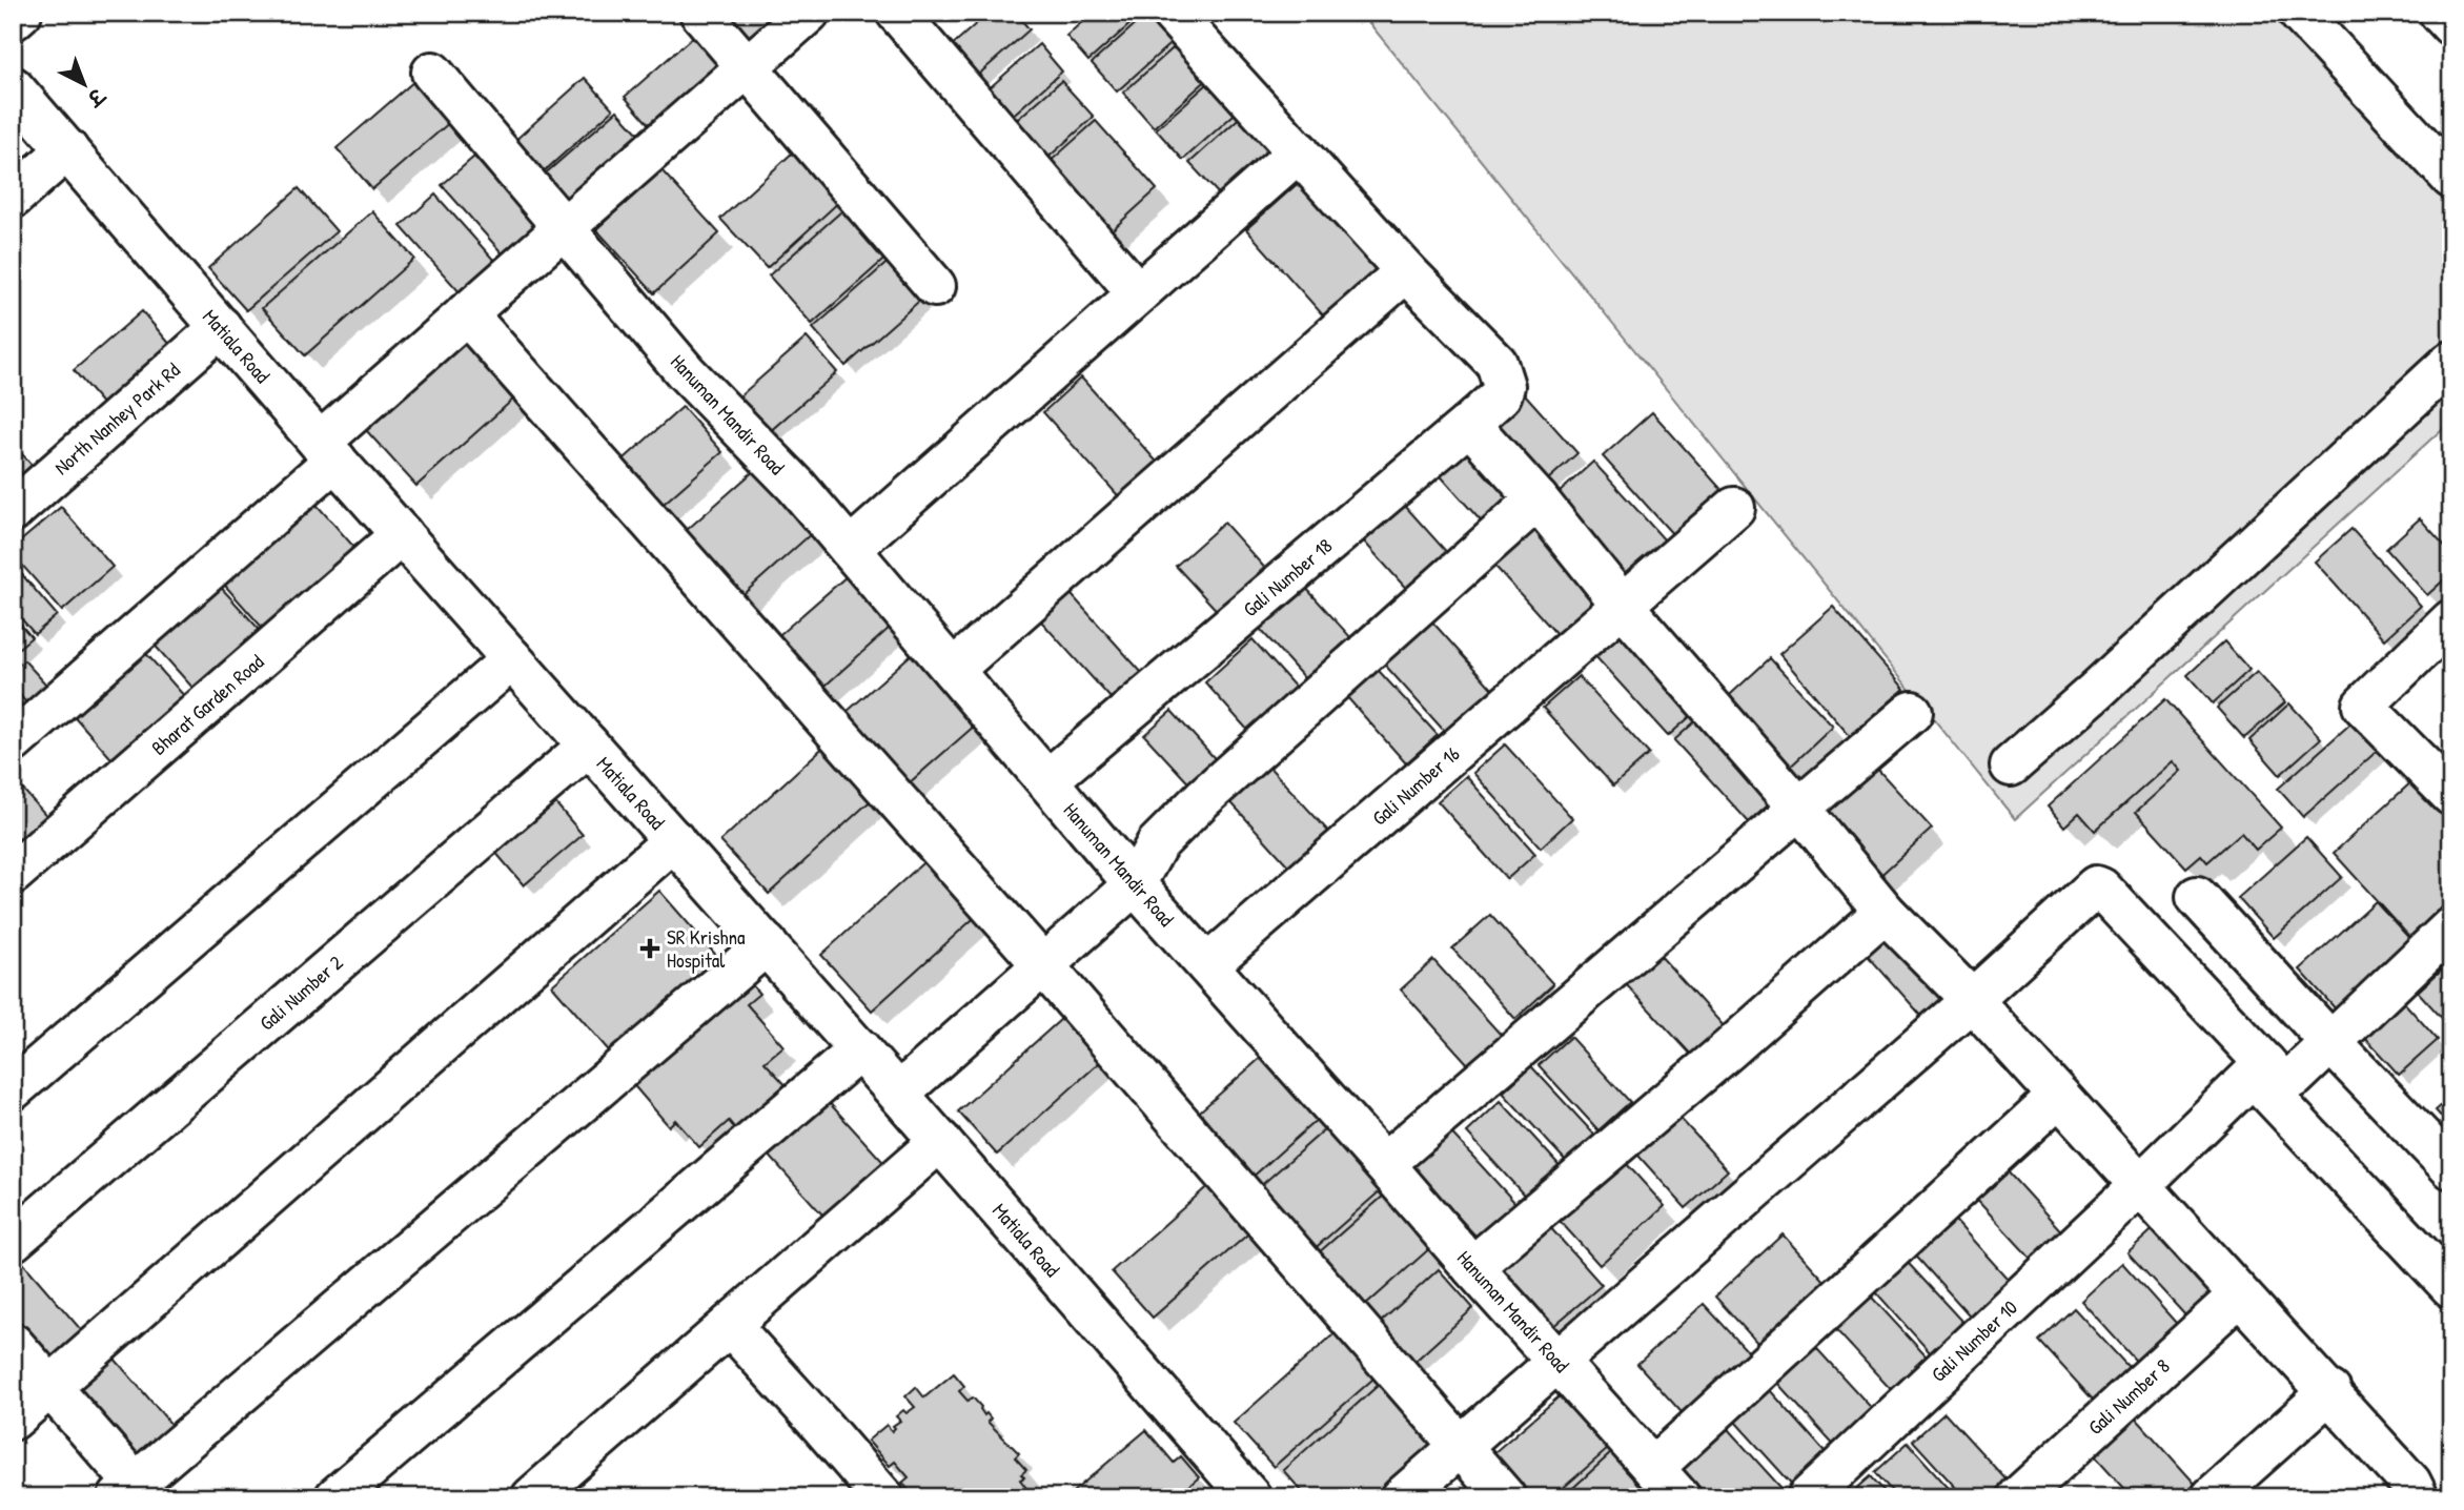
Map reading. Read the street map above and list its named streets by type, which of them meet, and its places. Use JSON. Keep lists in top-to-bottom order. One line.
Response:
{"streets":{"street":["Matiala Road","Hanuman Mandir Road","North Nanhey Park Rd","Gali Number 18","Bharat Garden Road","Gali Number 16","Gali Number 2","Gali Number 10","Gali Number 8"]},"crossings":[["Matiala Road","North Nanhey Park Rd"],["Matiala Road","Bharat Garden Road"],["Matiala Road","Gali Number 2"],["Hanuman Mandir Road","Gali Number 18"],["Hanuman Mandir Road","Gali Number 16"]],"places":{"health":["SR Krishna Hospital"]},"north":"bottom right"}
